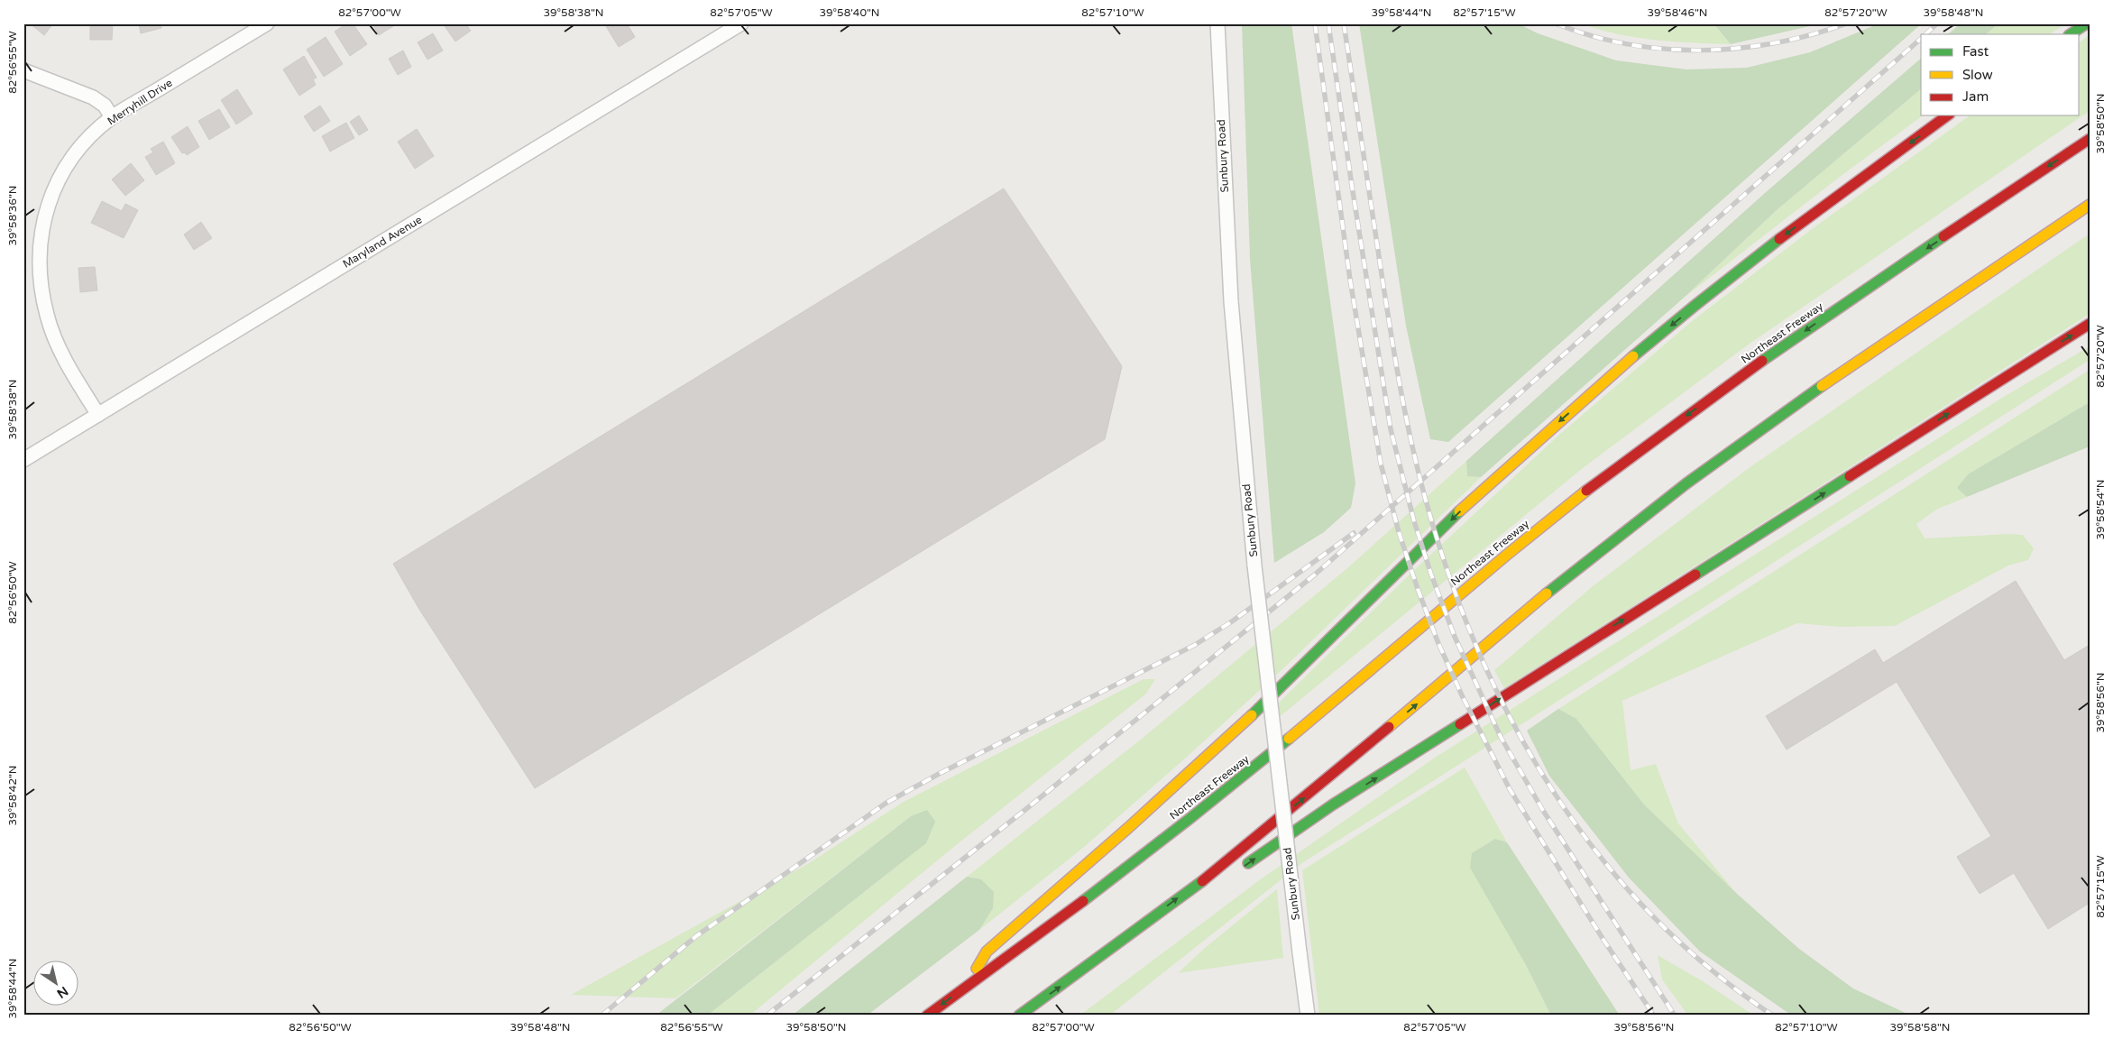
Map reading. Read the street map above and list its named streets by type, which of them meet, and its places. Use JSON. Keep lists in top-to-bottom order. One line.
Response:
{"streets":{"highway":["Northeast Freeway"],"street":["Merryhill Drive","Sunbury Road","Maryland Avenue"]},"crossings":[["Merryhill Drive","Maryland Avenue"]],"legend":["Fast","Slow","Jam"],"north":"bottom right","coordinates":["82°57'00\"W","39°58'38\"N","82°57'05\"W","39°58'40\"N","82°57'10\"W","39°58'44\"N","82°57'15\"W","39°58'46\"N","82°57'20\"W","39°58'48\"N","82°56'55\"W","39°58'50\"N","39°58'36\"N","39°58'54\"N","82°56'50\"W","39°58'56\"N","39°58'42\"N","39°58'58\"N"]}
